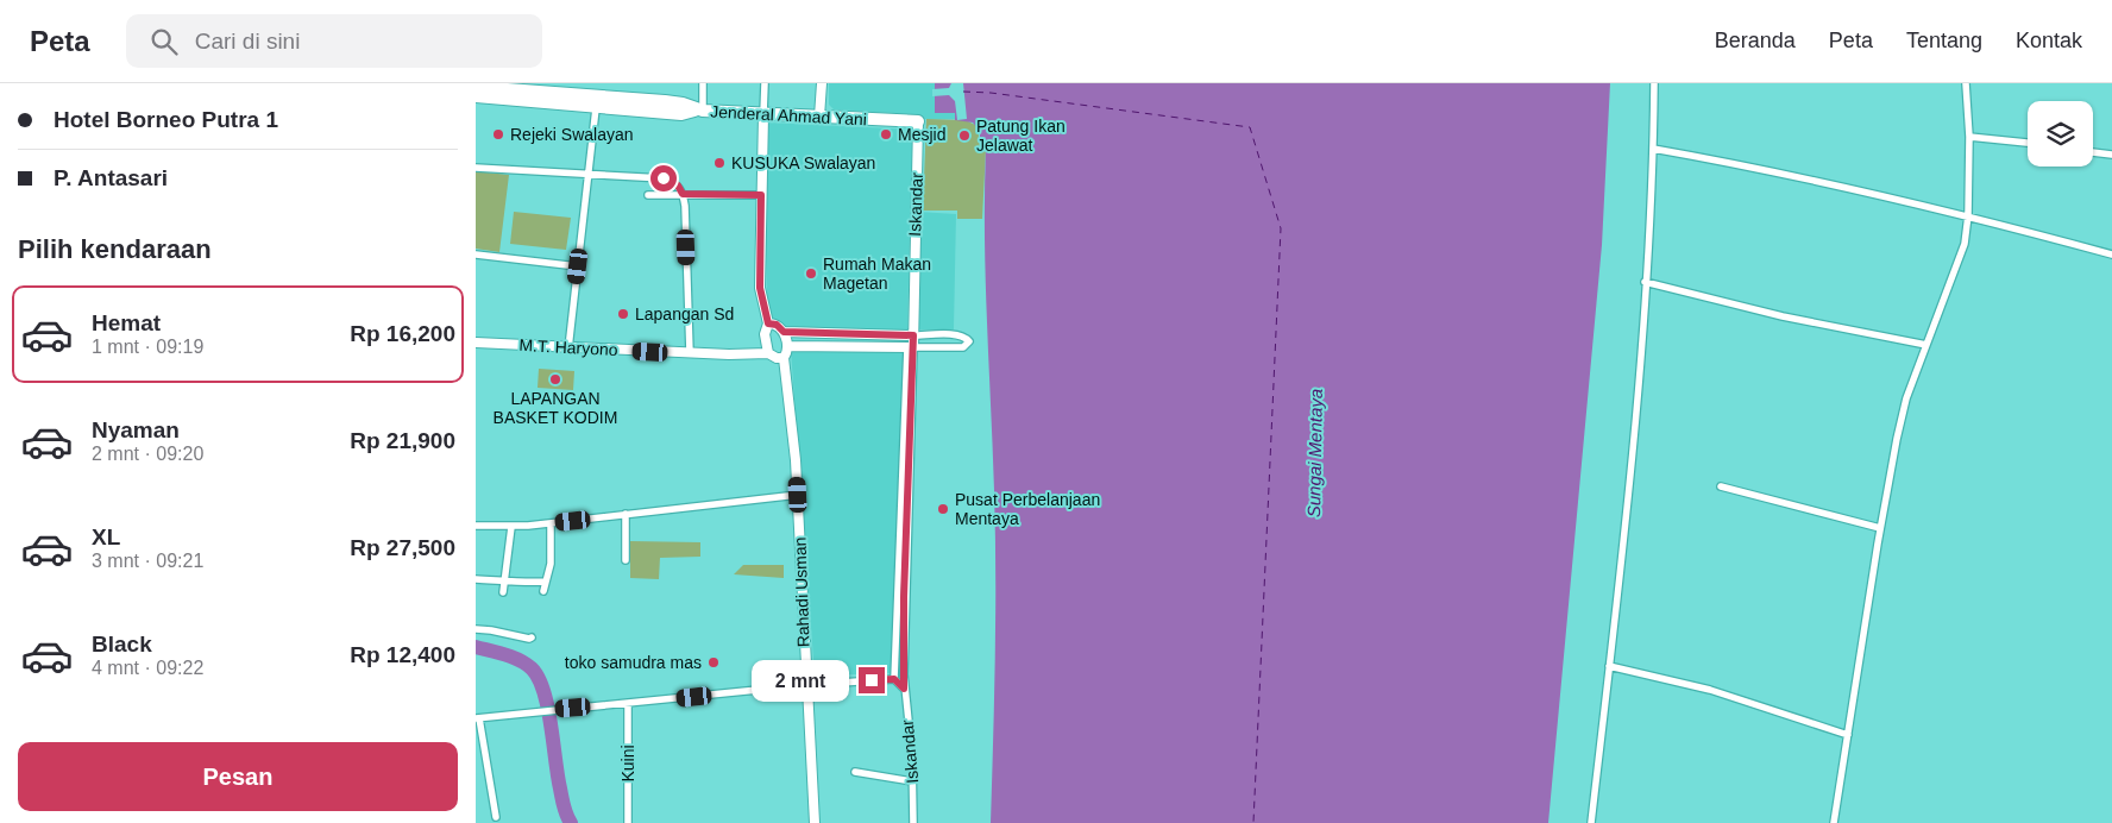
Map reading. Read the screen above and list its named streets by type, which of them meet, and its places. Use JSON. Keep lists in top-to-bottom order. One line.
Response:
{"streets":{"highway":["Jenderal Ahmad Yani"],"street":["Iskandar","M.T. Haryono","Rahadi Usman","Kuini"]},"crossings":[["Jenderal Ahmad Yani","Iskandar"],["M.T. Haryono","Rahadi Usman"]],"water":["Sungai Mentaya"],"places":["Rejeki Swalayan","Mesjid","Patung Ikan Jelawat","KUSUKA Swalayan","Rumah Makan Magetan","Lapangan Sd","LAPANGAN BASKET KODIM","Pusat Perbelanjaan Mentaya","toko samudra mas"],"page":{"header":"Peta","search":"Cari di sini","nav":["Beranda","Peta","Tentang","Kontak"],"banner":["Hotel Borneo Putra 1","P. Antasari"],"heading":"Pilih kendaraan","list":[{"name":"Hemat","note":"1 mnt · 09:19","value":"Rp 16,200"},{"name":"Nyaman","note":"2 mnt · 09:20","value":"Rp 21,900"},{"name":"XL","note":"3 mnt · 09:21","value":"Rp 27,500"},{"name":"Black","note":"4 mnt · 09:22","value":"Rp 12,400"}],"bubble":"2 mnt","buttons":"Pesan"}}
